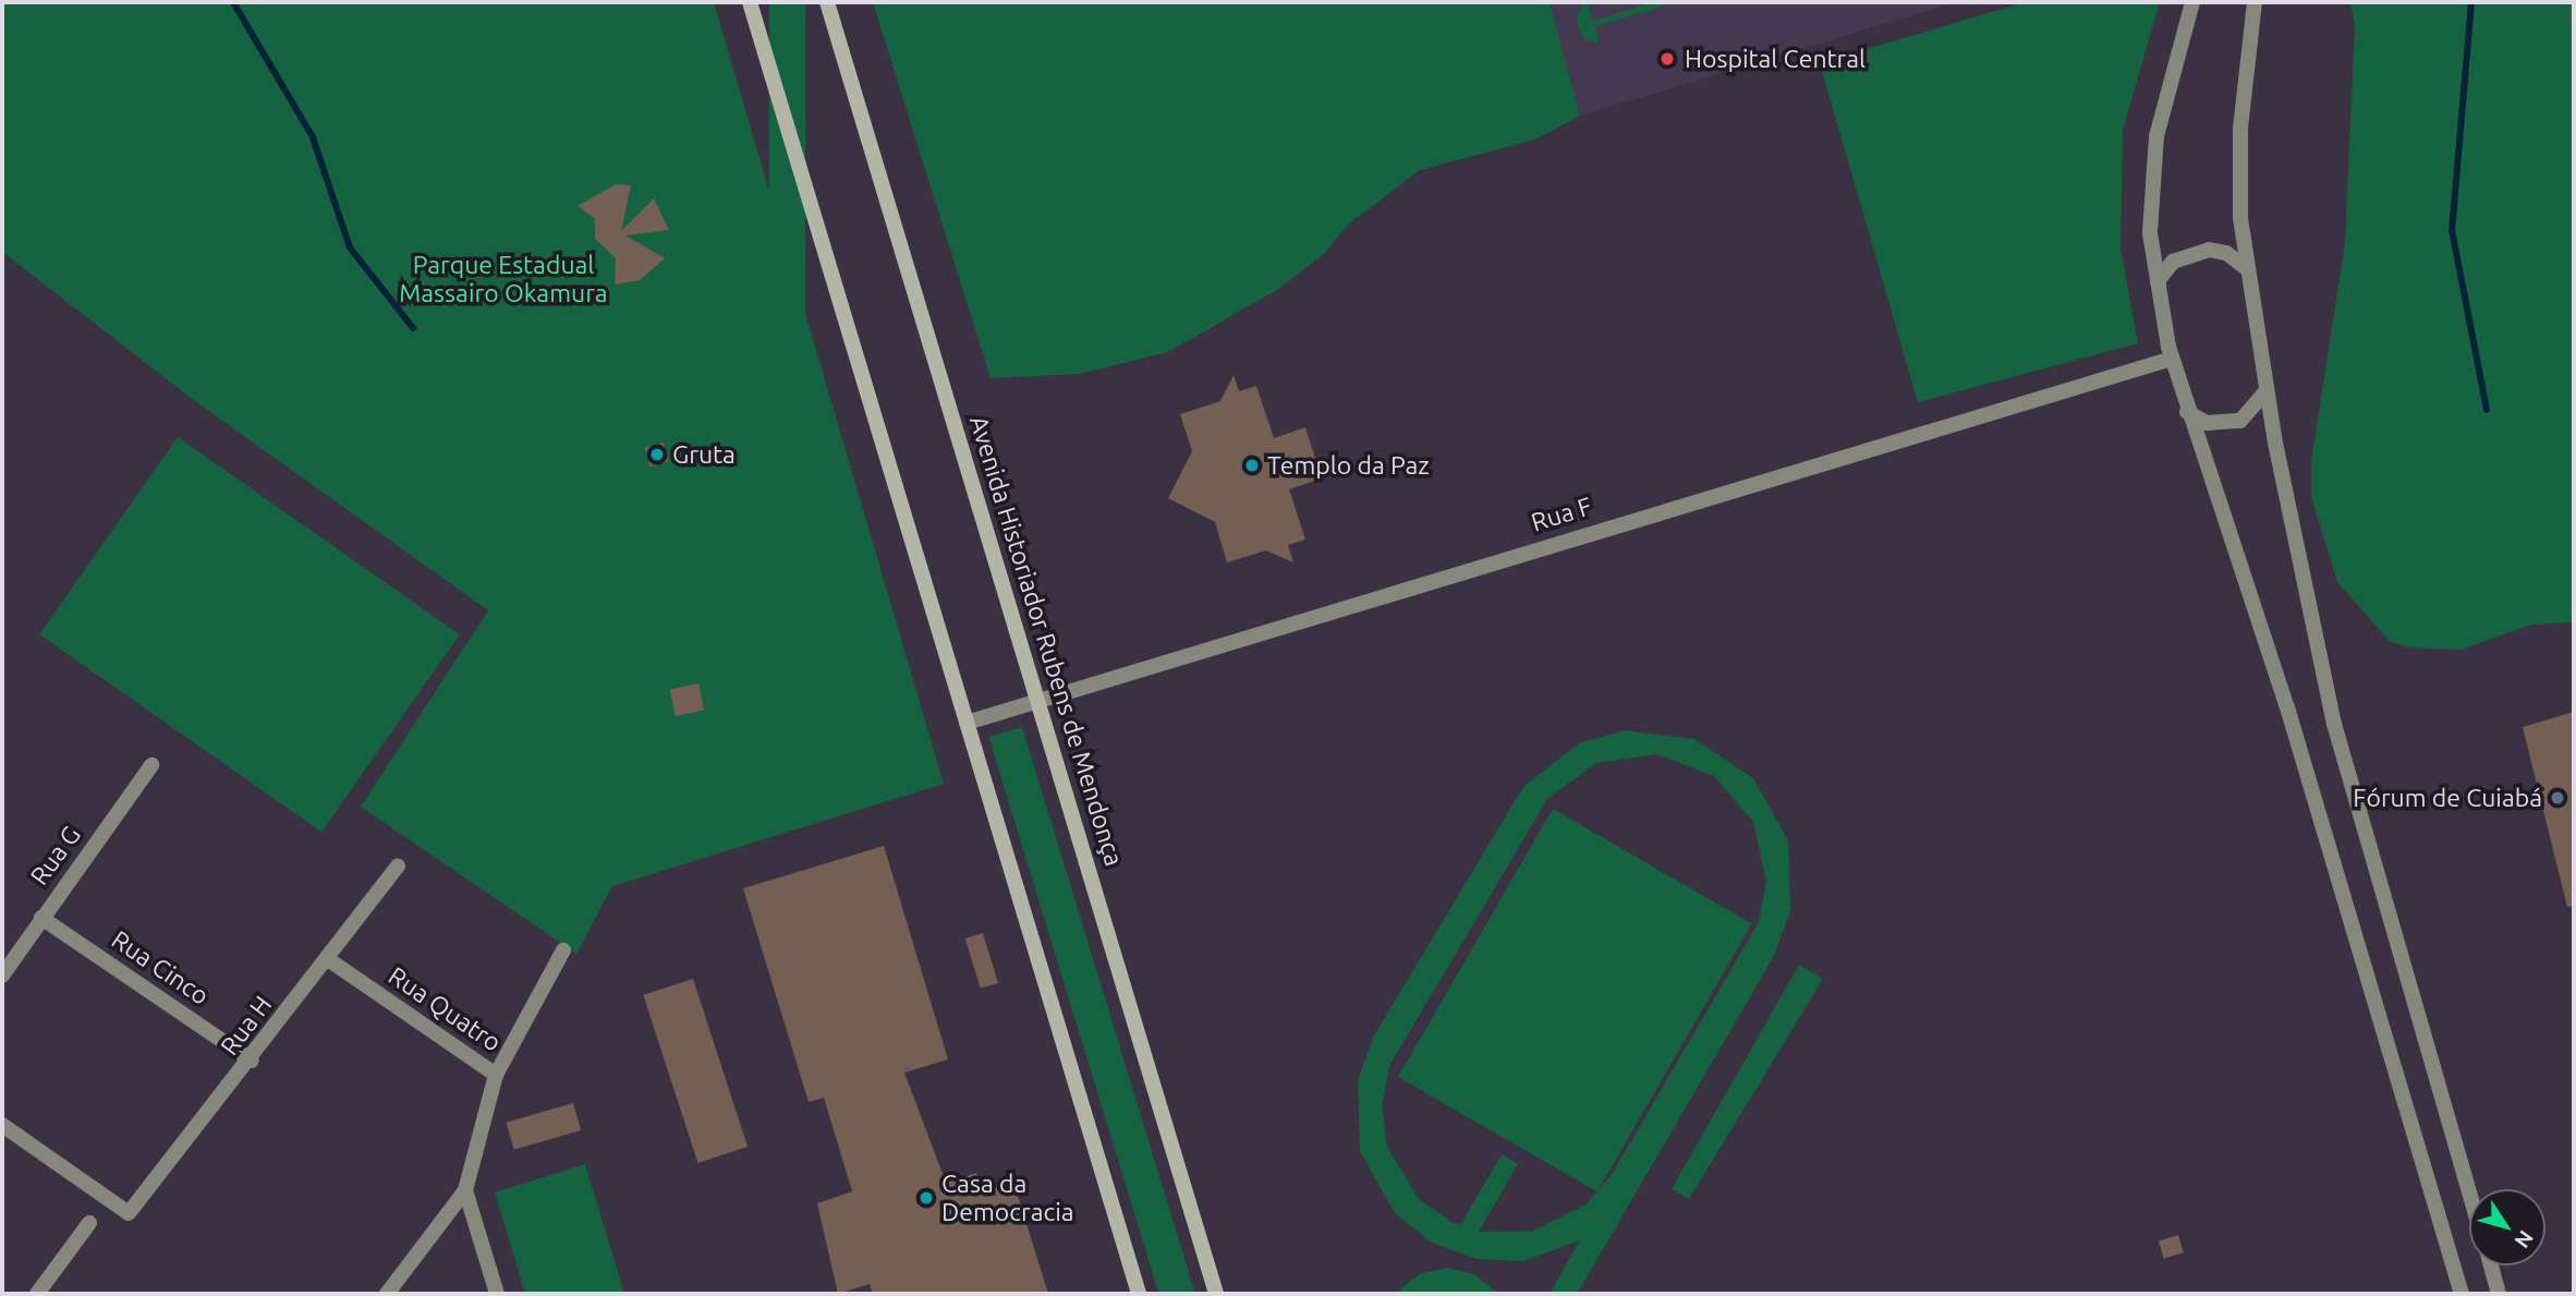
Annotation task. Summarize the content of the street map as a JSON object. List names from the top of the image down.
{
  "streets": {
    "main road": ["Avenida Historiador Rubens de Mendonça"],
    "street": [
      "Rua F",
      "Rua G",
      "Rua Cinco",
      "Rua Quatro",
      "Rua H"
    ]
  },
  "crossings": [
    ["Rua F", "Avenida Historiador Rubens de Mendonça"],
    ["Rua G", "Rua Cinco"],
    ["Rua Cinco", "Rua H"],
    ["Rua Quatro", "Rua H"]
  ],
  "parks": ["Parque Estadual Massairo Okamura"],
  "places": [
    "Hospital Central",
    "Gruta",
    "Templo da Paz",
    "Fórum de Cuiabá",
    "Casa da Democracia"
  ],
  "north": "bottom right"
}
